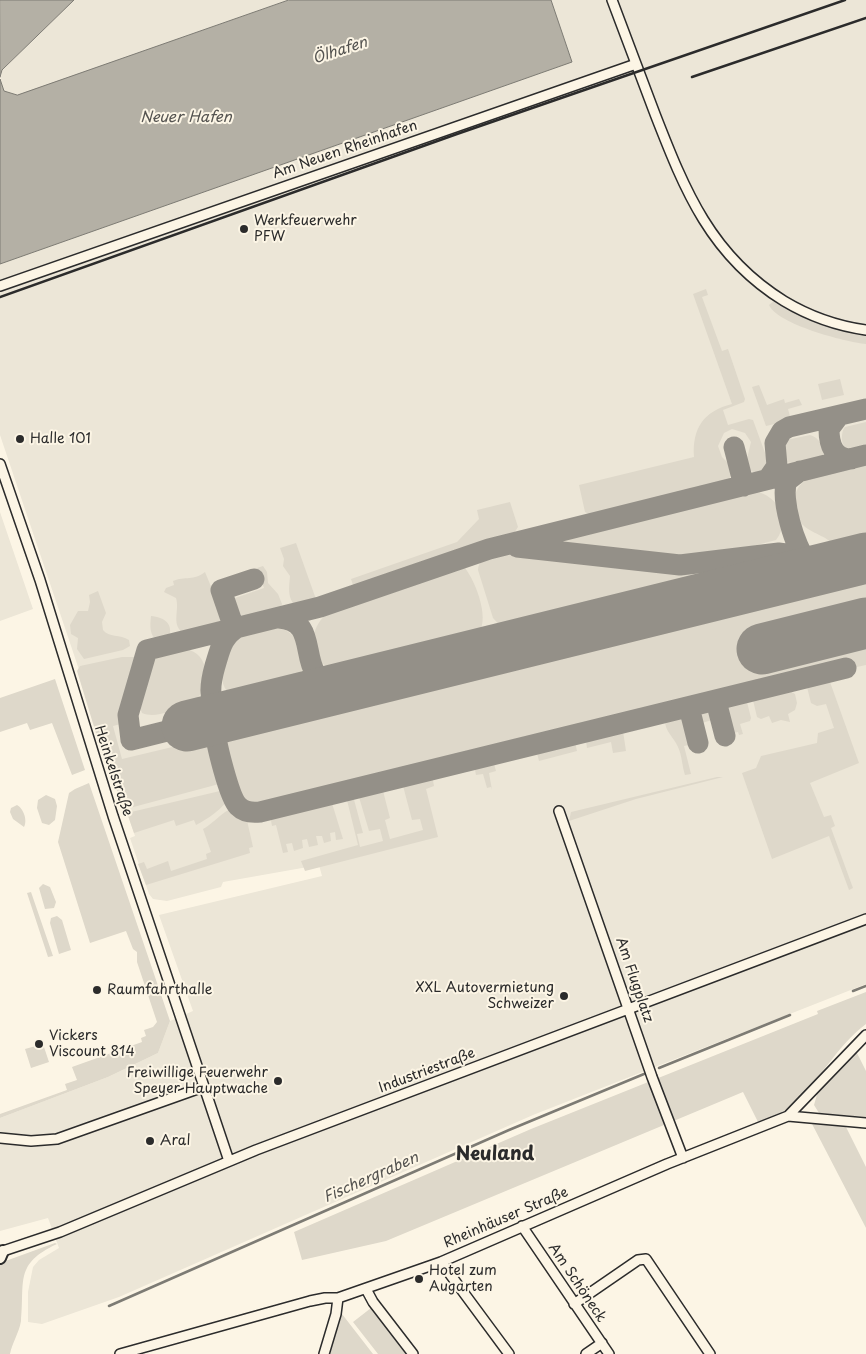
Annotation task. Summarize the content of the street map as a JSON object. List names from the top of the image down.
{
  "streets": {
    "street": [
      "Am Neuen Rheinhafen",
      "Heinkelstraße",
      "Am Flugplatz",
      "Industriestraße",
      "Rheinhäuser Straße",
      "Am Schöneck"
    ]
  },
  "crossings": [
    ["Heinkelstraße", "Industriestraße"],
    ["Am Flugplatz", "Industriestraße"],
    ["Am Flugplatz", "Rheinhäuser Straße"],
    ["Rheinhäuser Straße", "Am Schöneck"]
  ],
  "districts": ["Neuland"],
  "water": ["Ölhafen", "Neuer Hafen", "Fischergraben"],
  "places": [
    "Werkfeuerwehr PFW",
    "Halle 101",
    "Raumfahrthalle",
    "XXL Autovermietung Schweizer",
    "Vickers Viscount 814",
    "Freiwillige Feuerwehr Speyer Hauptwache",
    "Aral",
    "Hotel zum Augarten"
  ]
}
